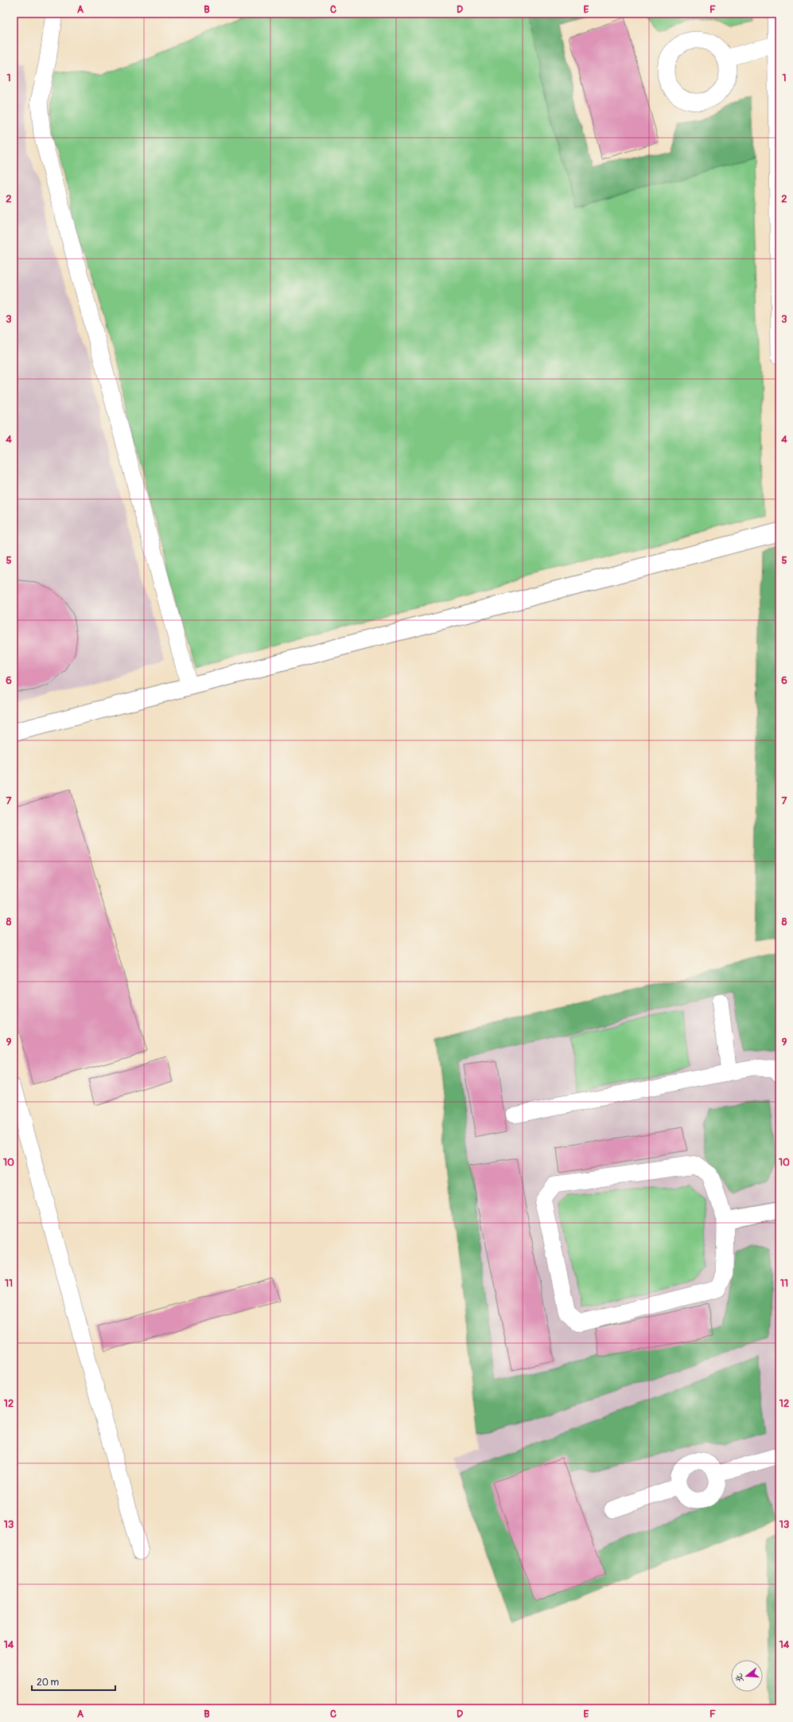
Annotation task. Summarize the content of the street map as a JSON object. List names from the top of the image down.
{
  "scale_bar": "20 m",
  "north": "left",
  "grid": {
    "columns": [
      "A",
      "B",
      "C",
      "D",
      "E",
      "F"
    ],
    "rows": [
      "1",
      "2",
      "3",
      "4",
      "5",
      "6",
      "7",
      "8",
      "9",
      "10",
      "11",
      "12",
      "13",
      "14"
    ]
  }
}
